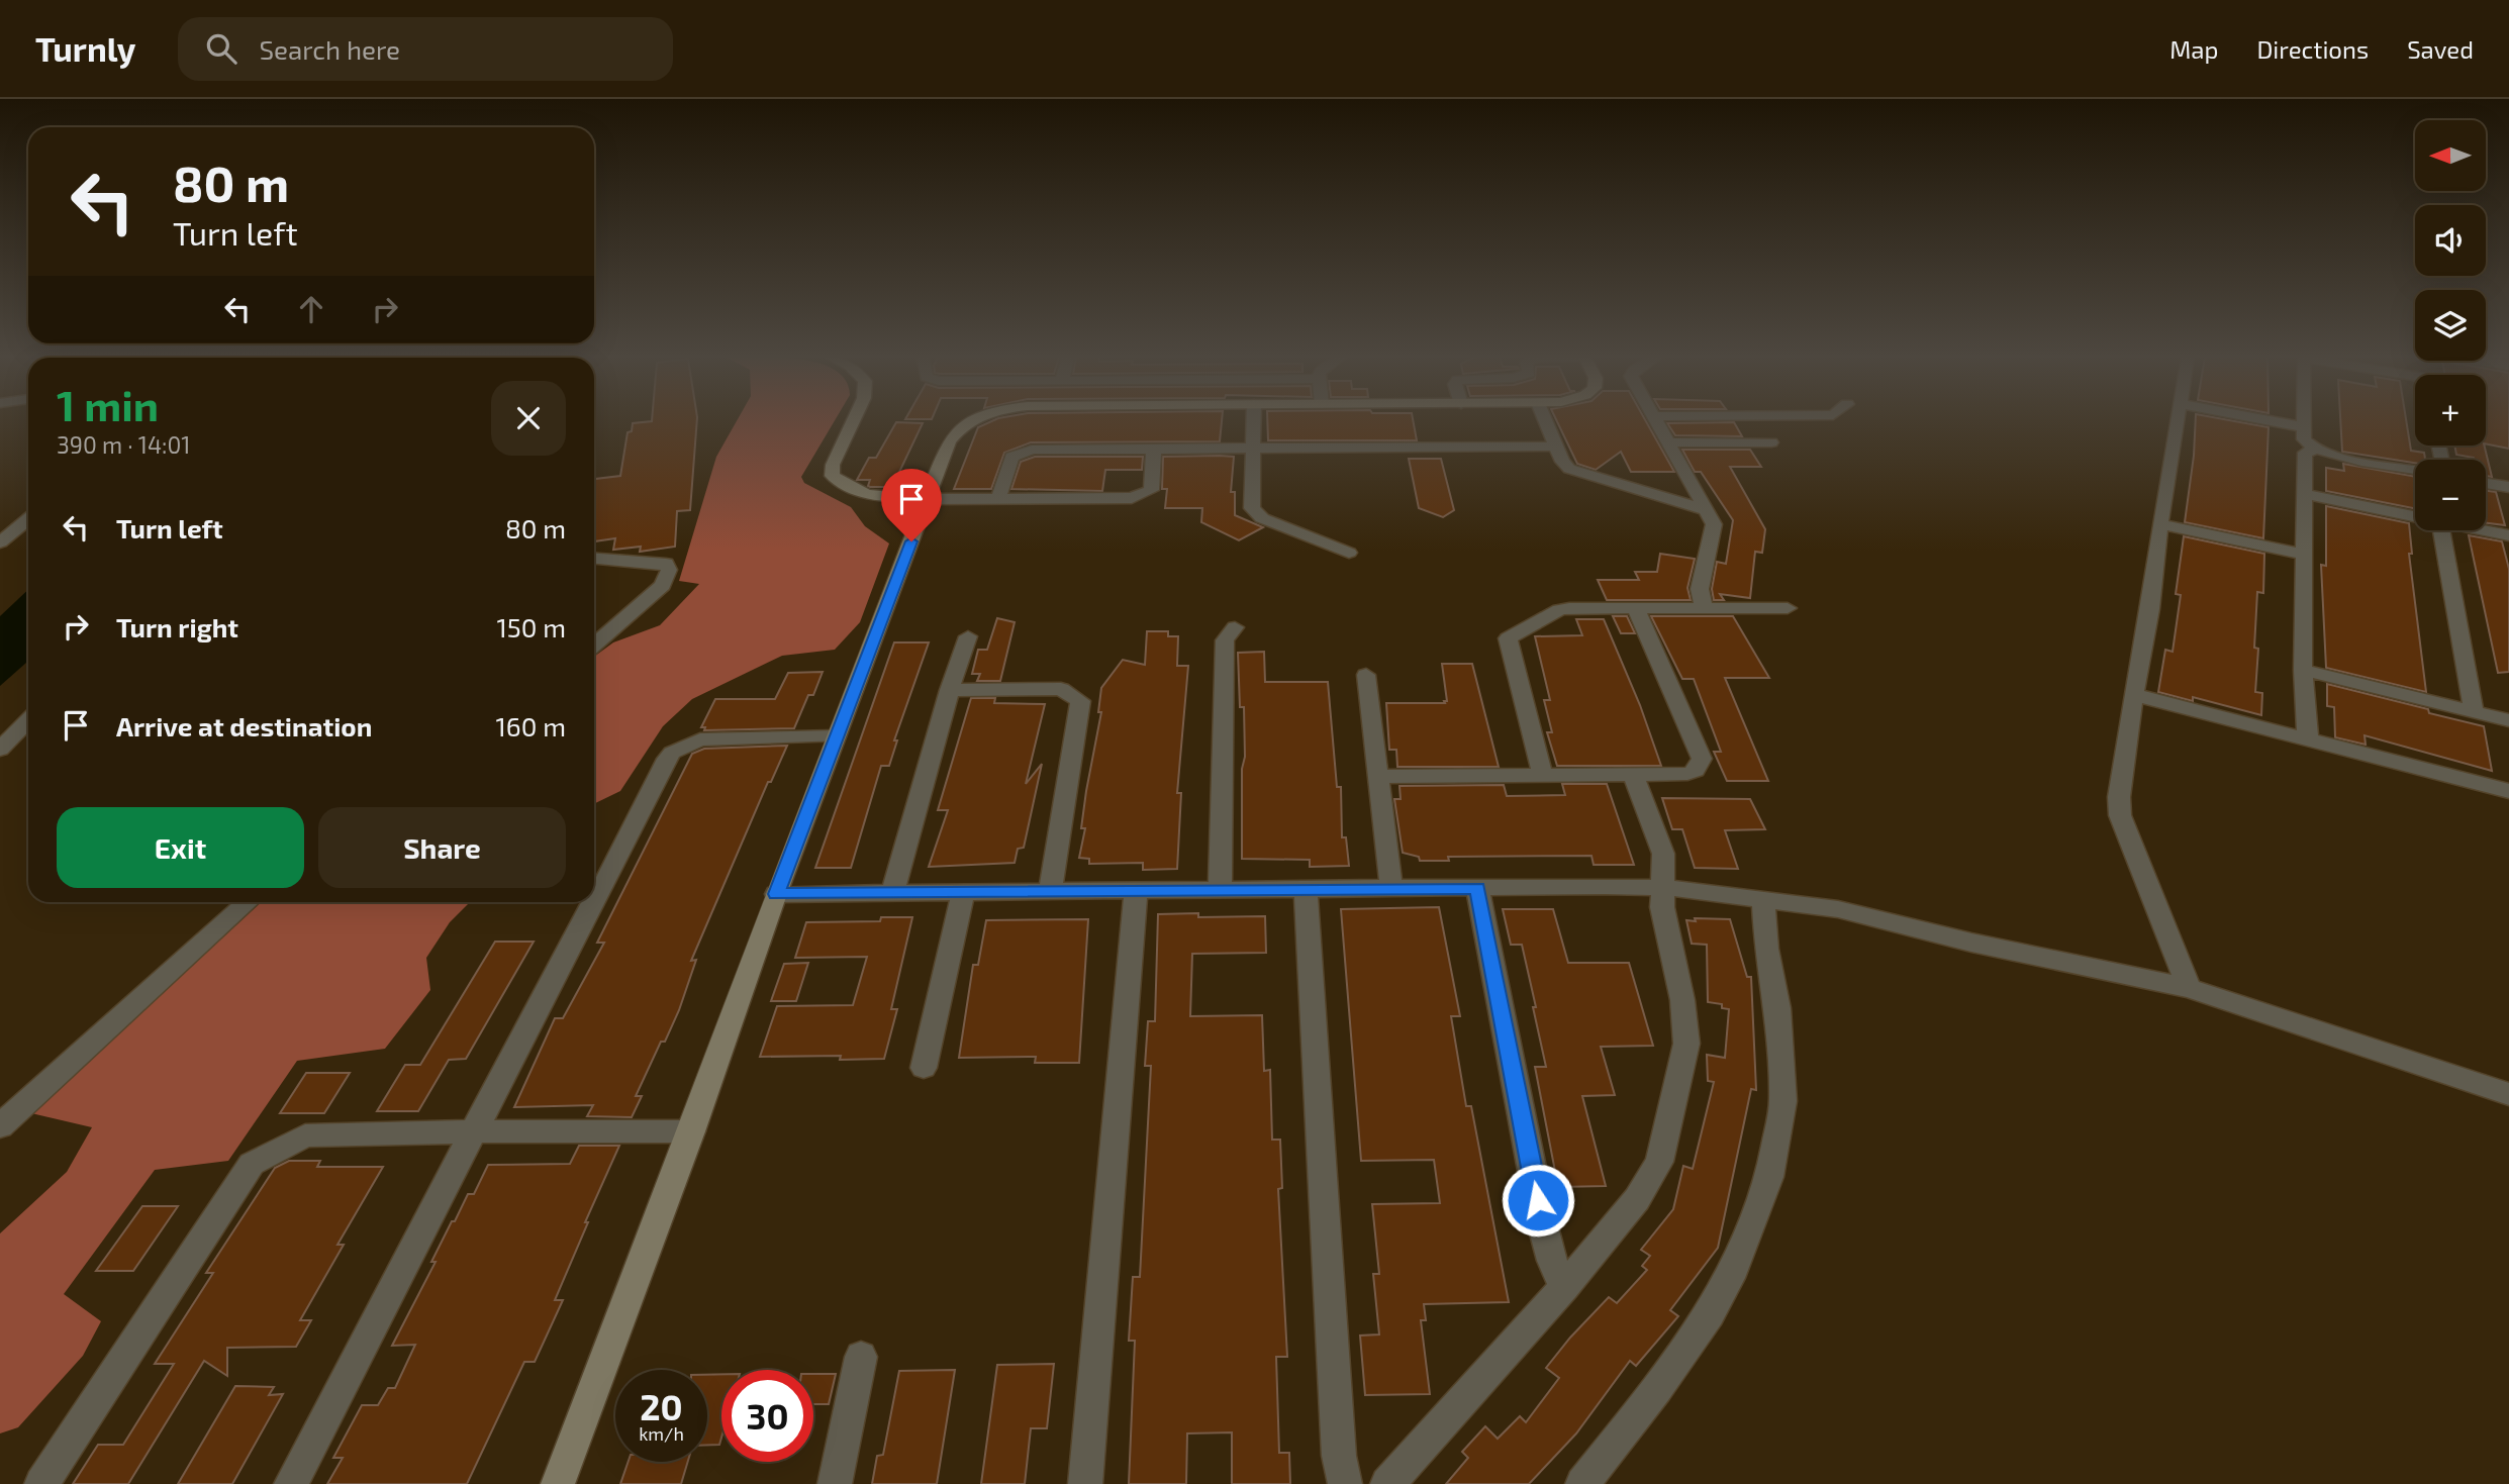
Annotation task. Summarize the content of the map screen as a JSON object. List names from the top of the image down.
{
  "north": "left",
  "page": {
    "header": "Turnly",
    "search": "Search here",
    "nav": ["Map", "Directions", "Saved"],
    "map_buttons": ["+", "−"],
    "turn": ["80 m", "Turn left"],
    "heading": ["1 min", "390 m · 14:01"],
    "list": [
      {
        "name": "Turn left",
        "value": "80 m"
      },
      {
        "name": "Turn right",
        "value": "150 m"
      },
      {
        "name": "Arrive at destination",
        "value": "160 m"
      }
    ],
    "buttons": ["Exit", "Share"],
    "speed": "20 km/h",
    "limit": "30"
  }
}
